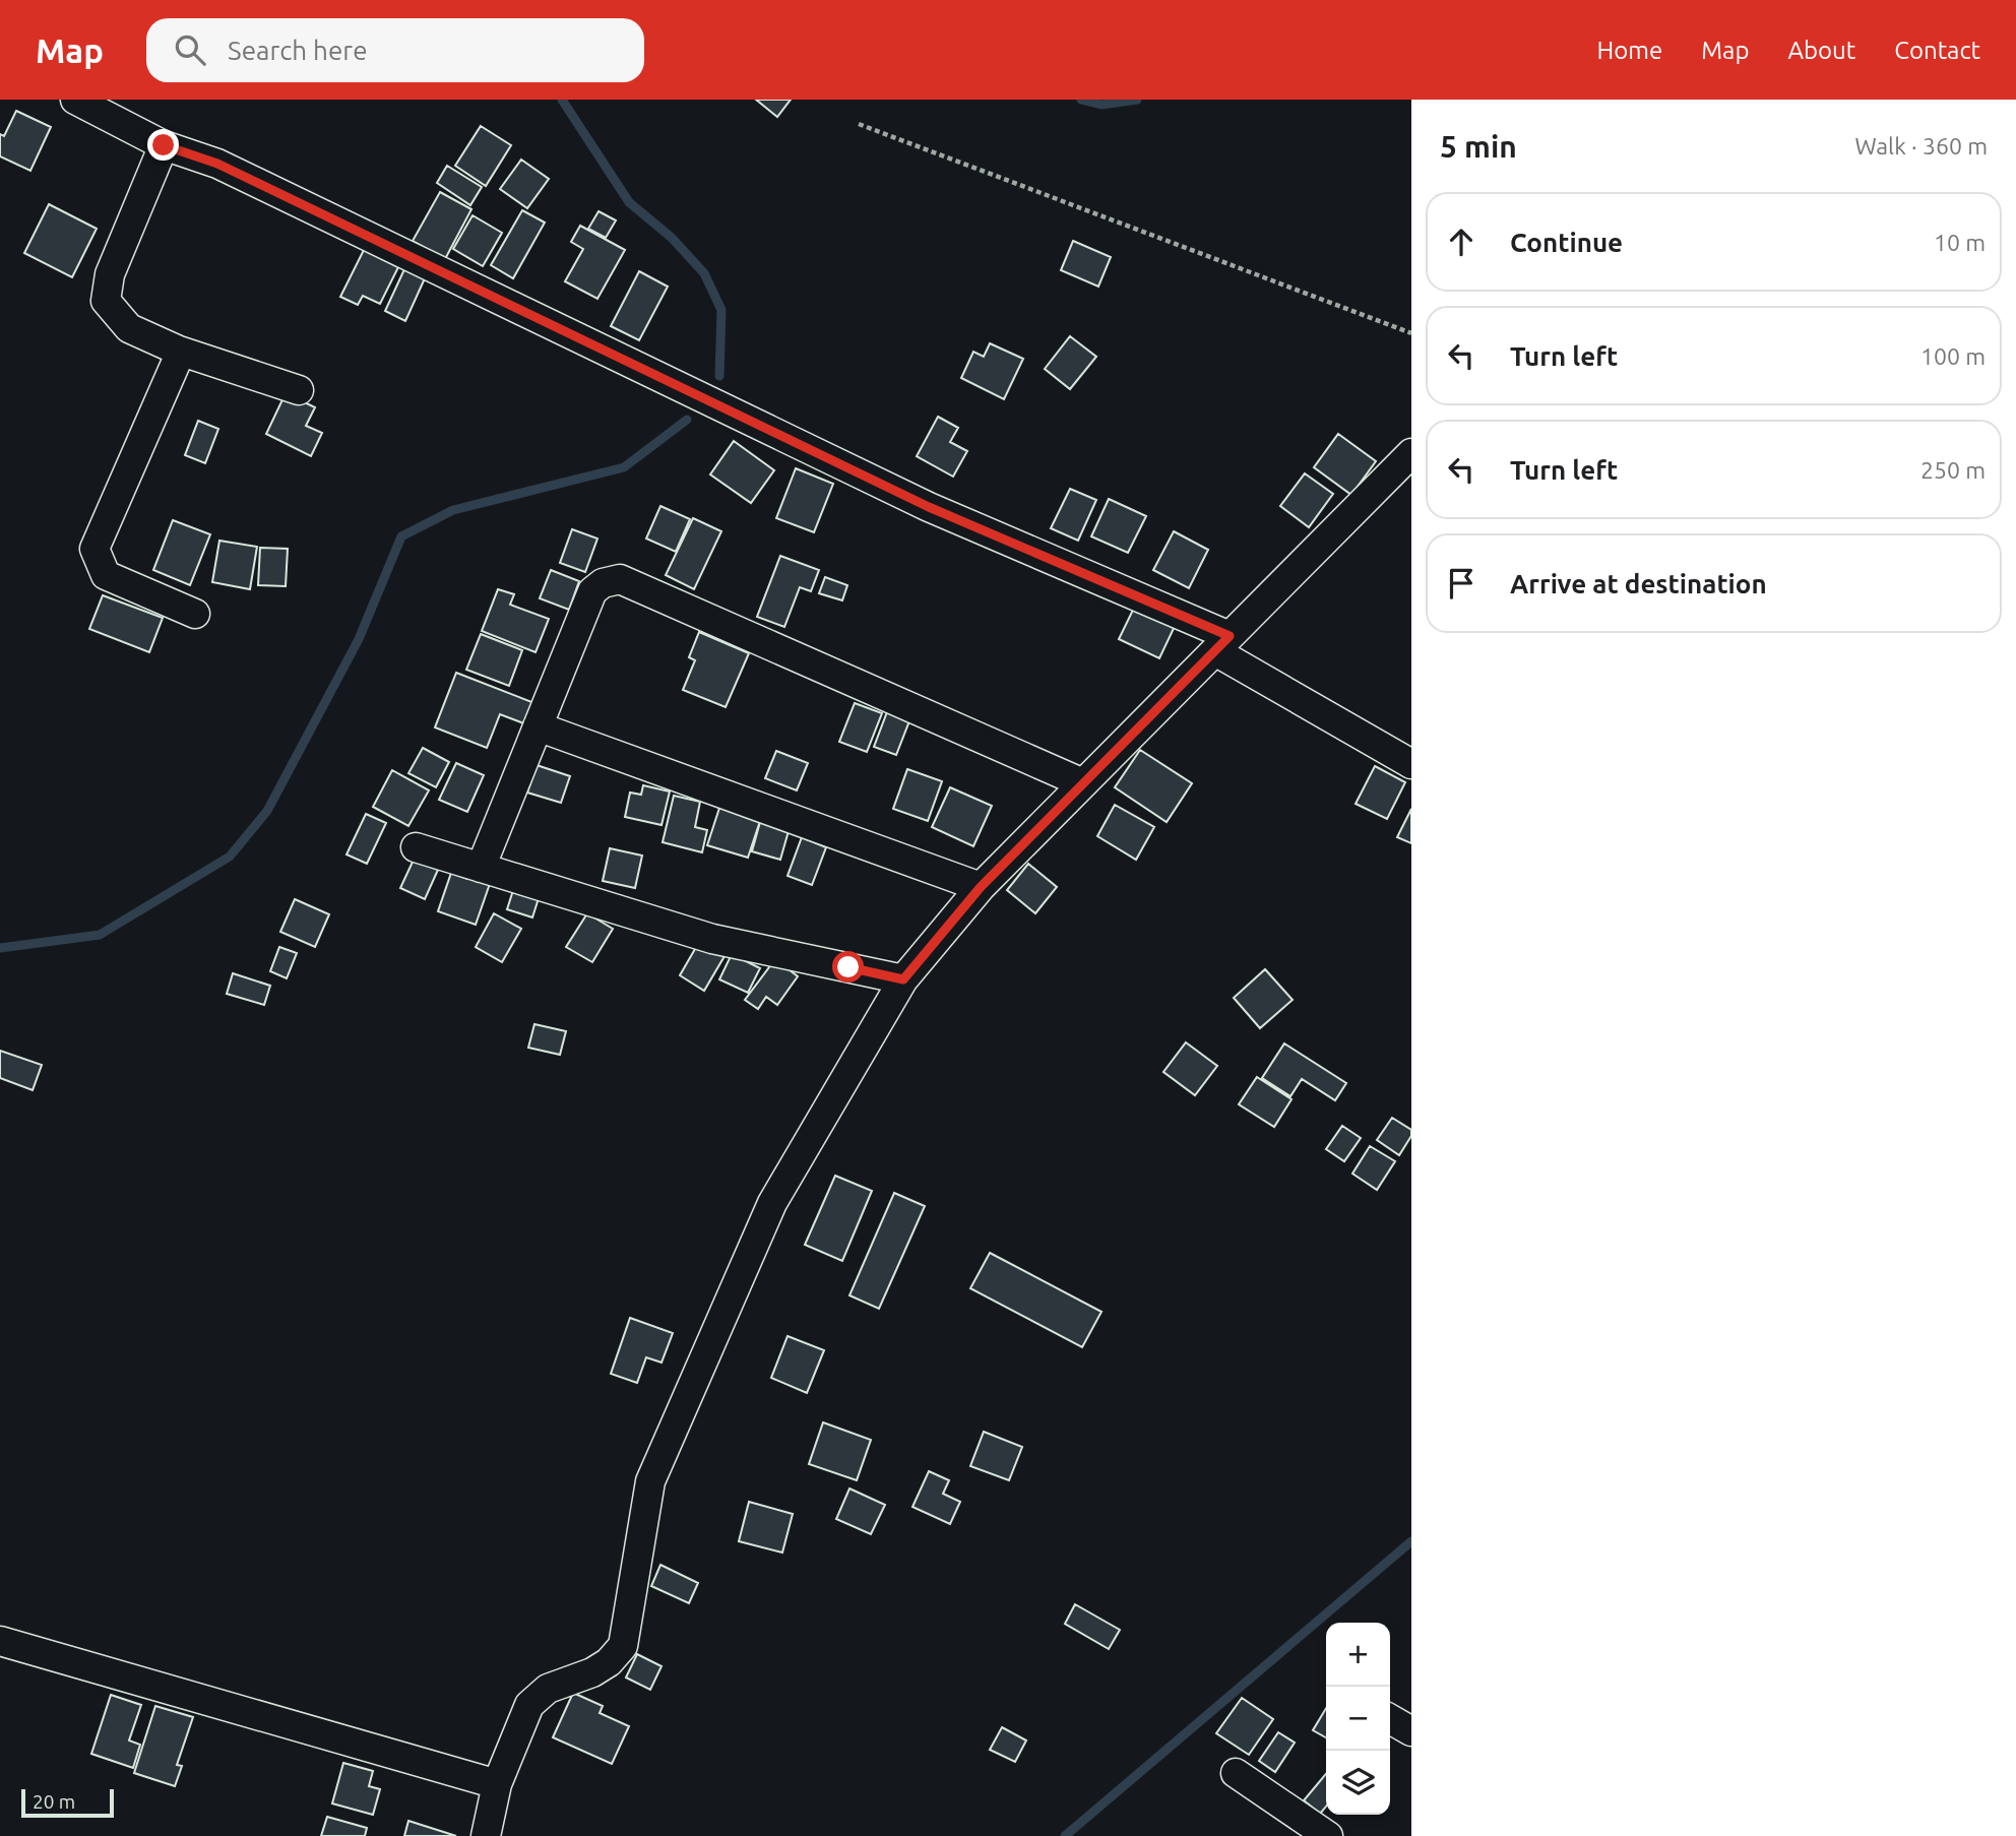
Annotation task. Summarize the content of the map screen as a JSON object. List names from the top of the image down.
{
  "scale_bar": "20 m",
  "page": {
    "header": "Map",
    "search": "Search here",
    "nav": [
      "Home",
      "Map",
      "About",
      "Contact"
    ],
    "heading": ["5 min", "Walk · 360 m"],
    "list": [
      ["Continue", "10 m"],
      ["Turn left", "100 m"],
      ["Turn left", "250 m"],
      "Arrive at destination"
    ],
    "map_buttons": ["+", "−"],
    "scale": "20 m"
  }
}
